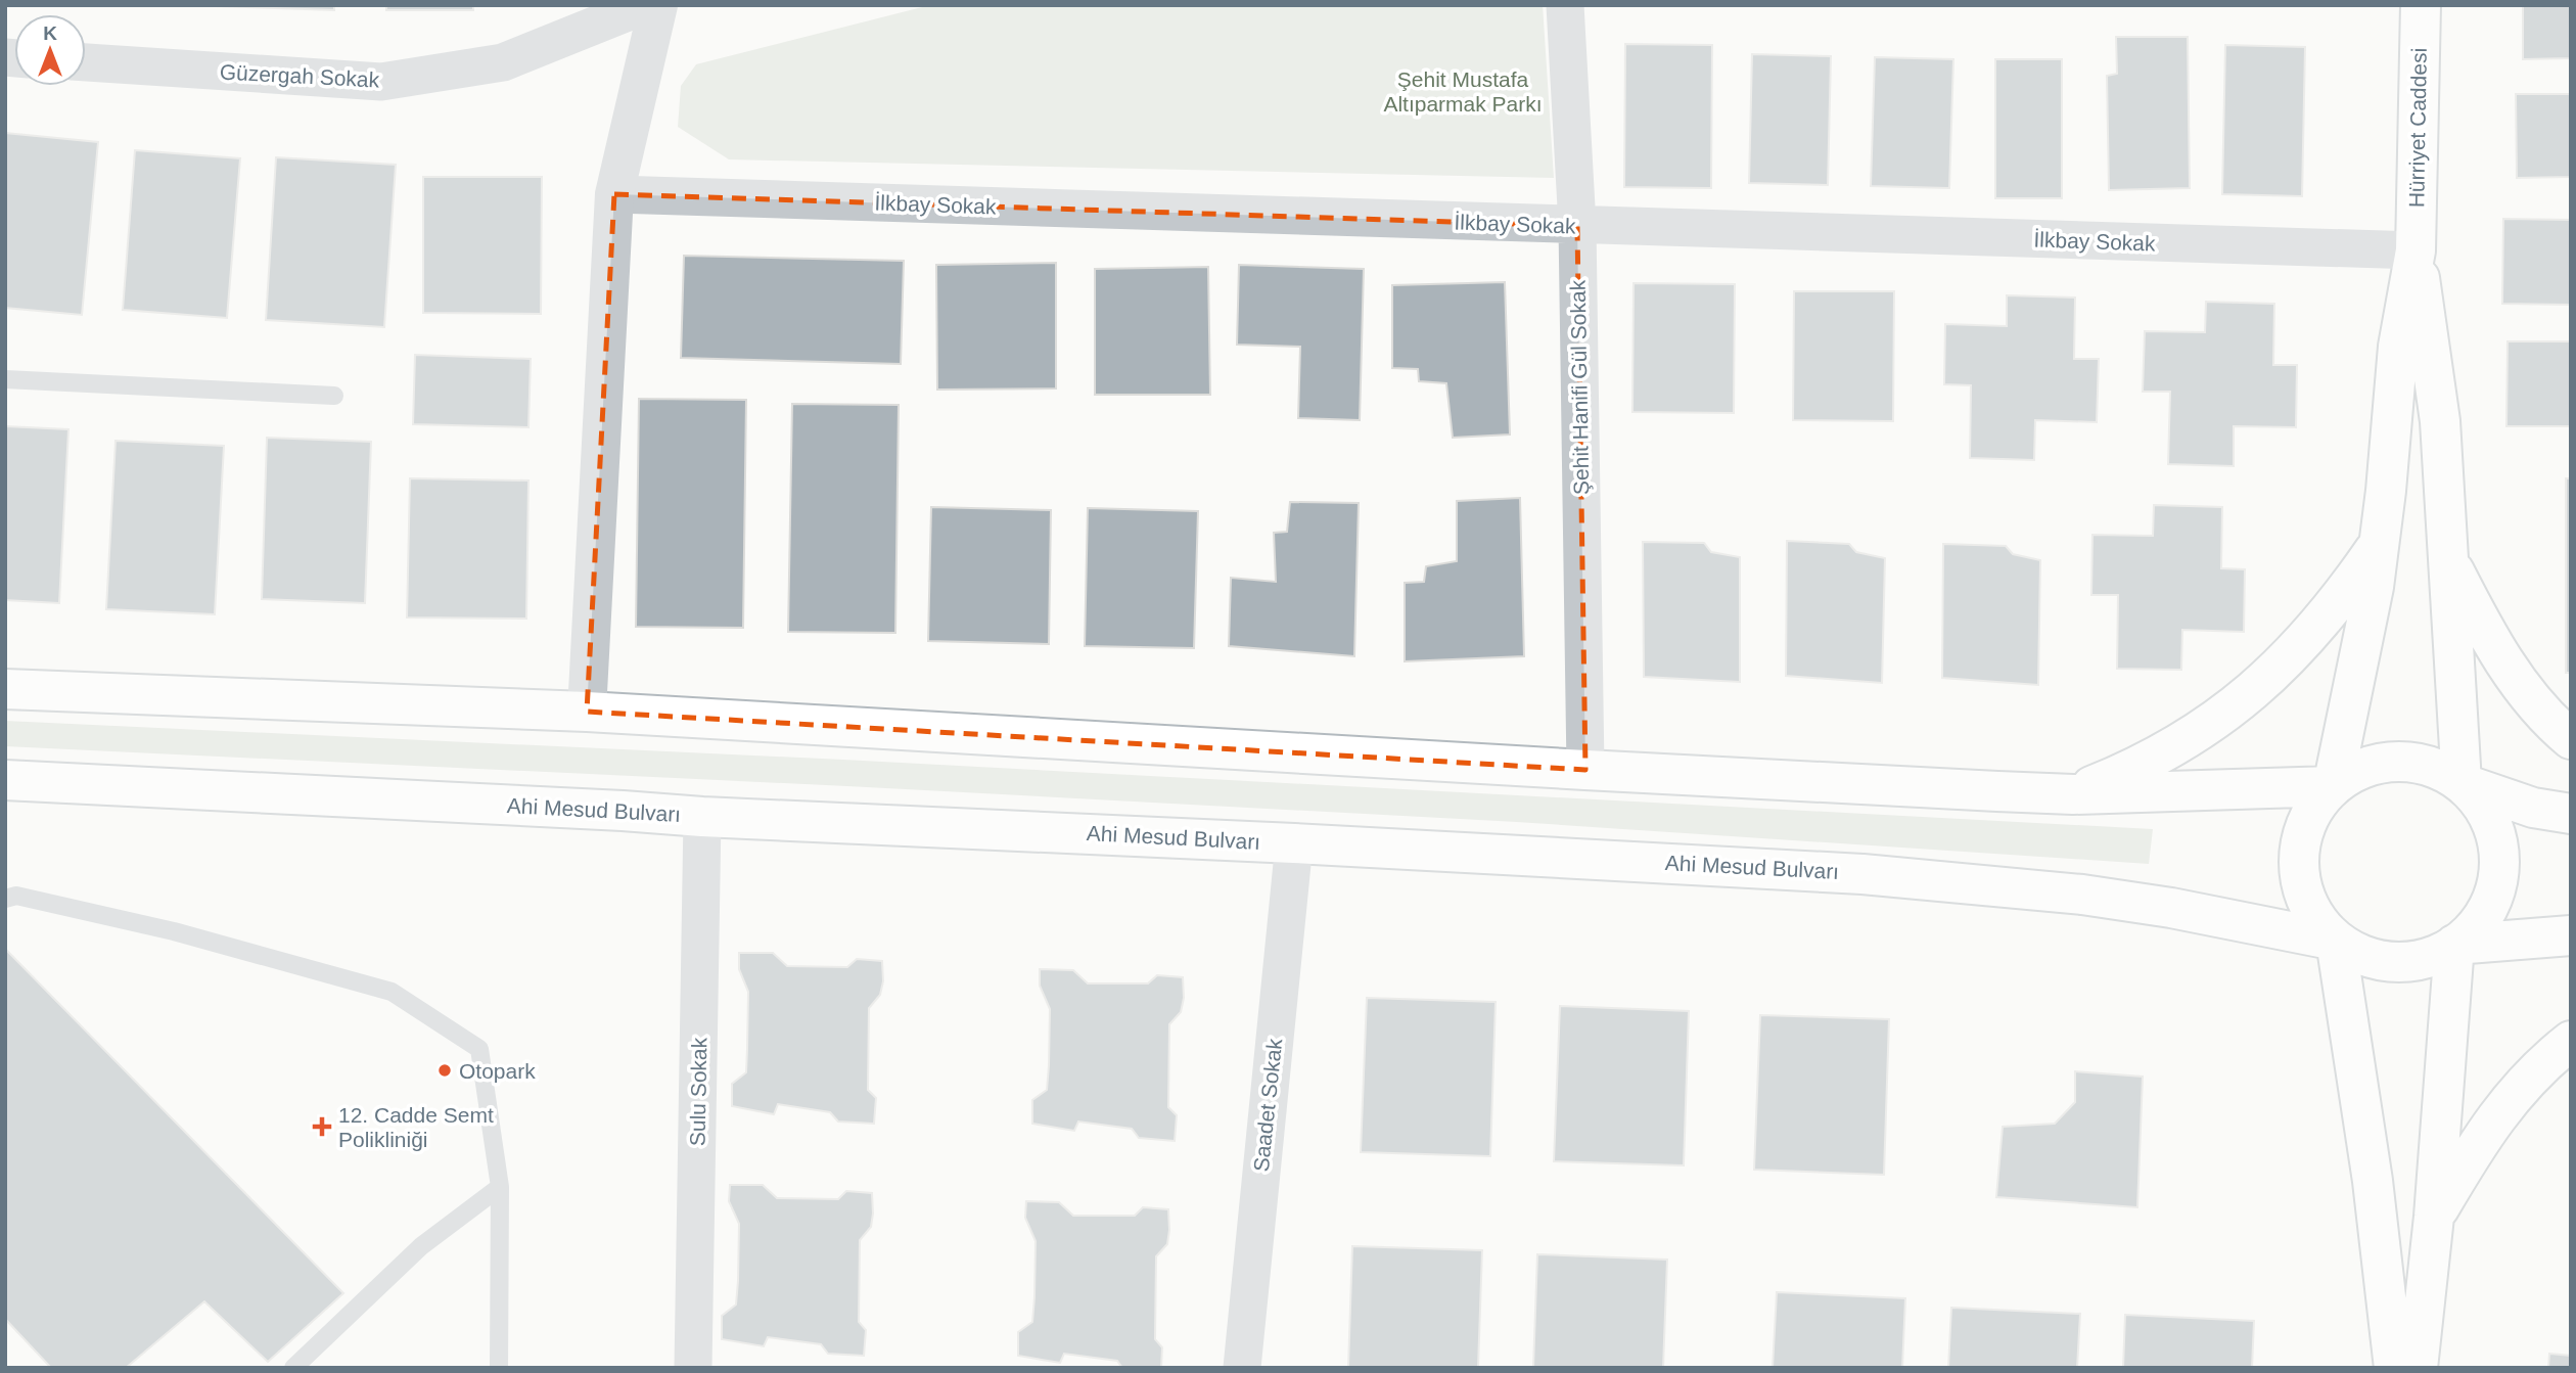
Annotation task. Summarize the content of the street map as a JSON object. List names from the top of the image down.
{
  "streets": {
    "main road": ["Hürriyet Caddesi", "Ahi Mesud Bulvarı"],
    "street": [
      "Güzergah Sokak",
      "İlkbay Sokak",
      "Şehit Hanifi Gül Sokak",
      "Sulu Sokak",
      "Saadet Sokak"
    ]
  },
  "crossings": [
    ["Hürriyet Caddesi", "İlkbay Sokak"],
    ["İlkbay Sokak", "Şehit Hanifi Gül Sokak"],
    ["Şehit Hanifi Gül Sokak", "Ahi Mesud Bulvarı"],
    ["Ahi Mesud Bulvarı", "Sulu Sokak"],
    ["Ahi Mesud Bulvarı", "Saadet Sokak"]
  ],
  "parks": ["Şehit Mustafa Altıparmak Parkı"],
  "places": {
    "other": ["Otopark"],
    "health": ["12. Cadde Semt Polikliniği"]
  },
  "north": "top"
}
